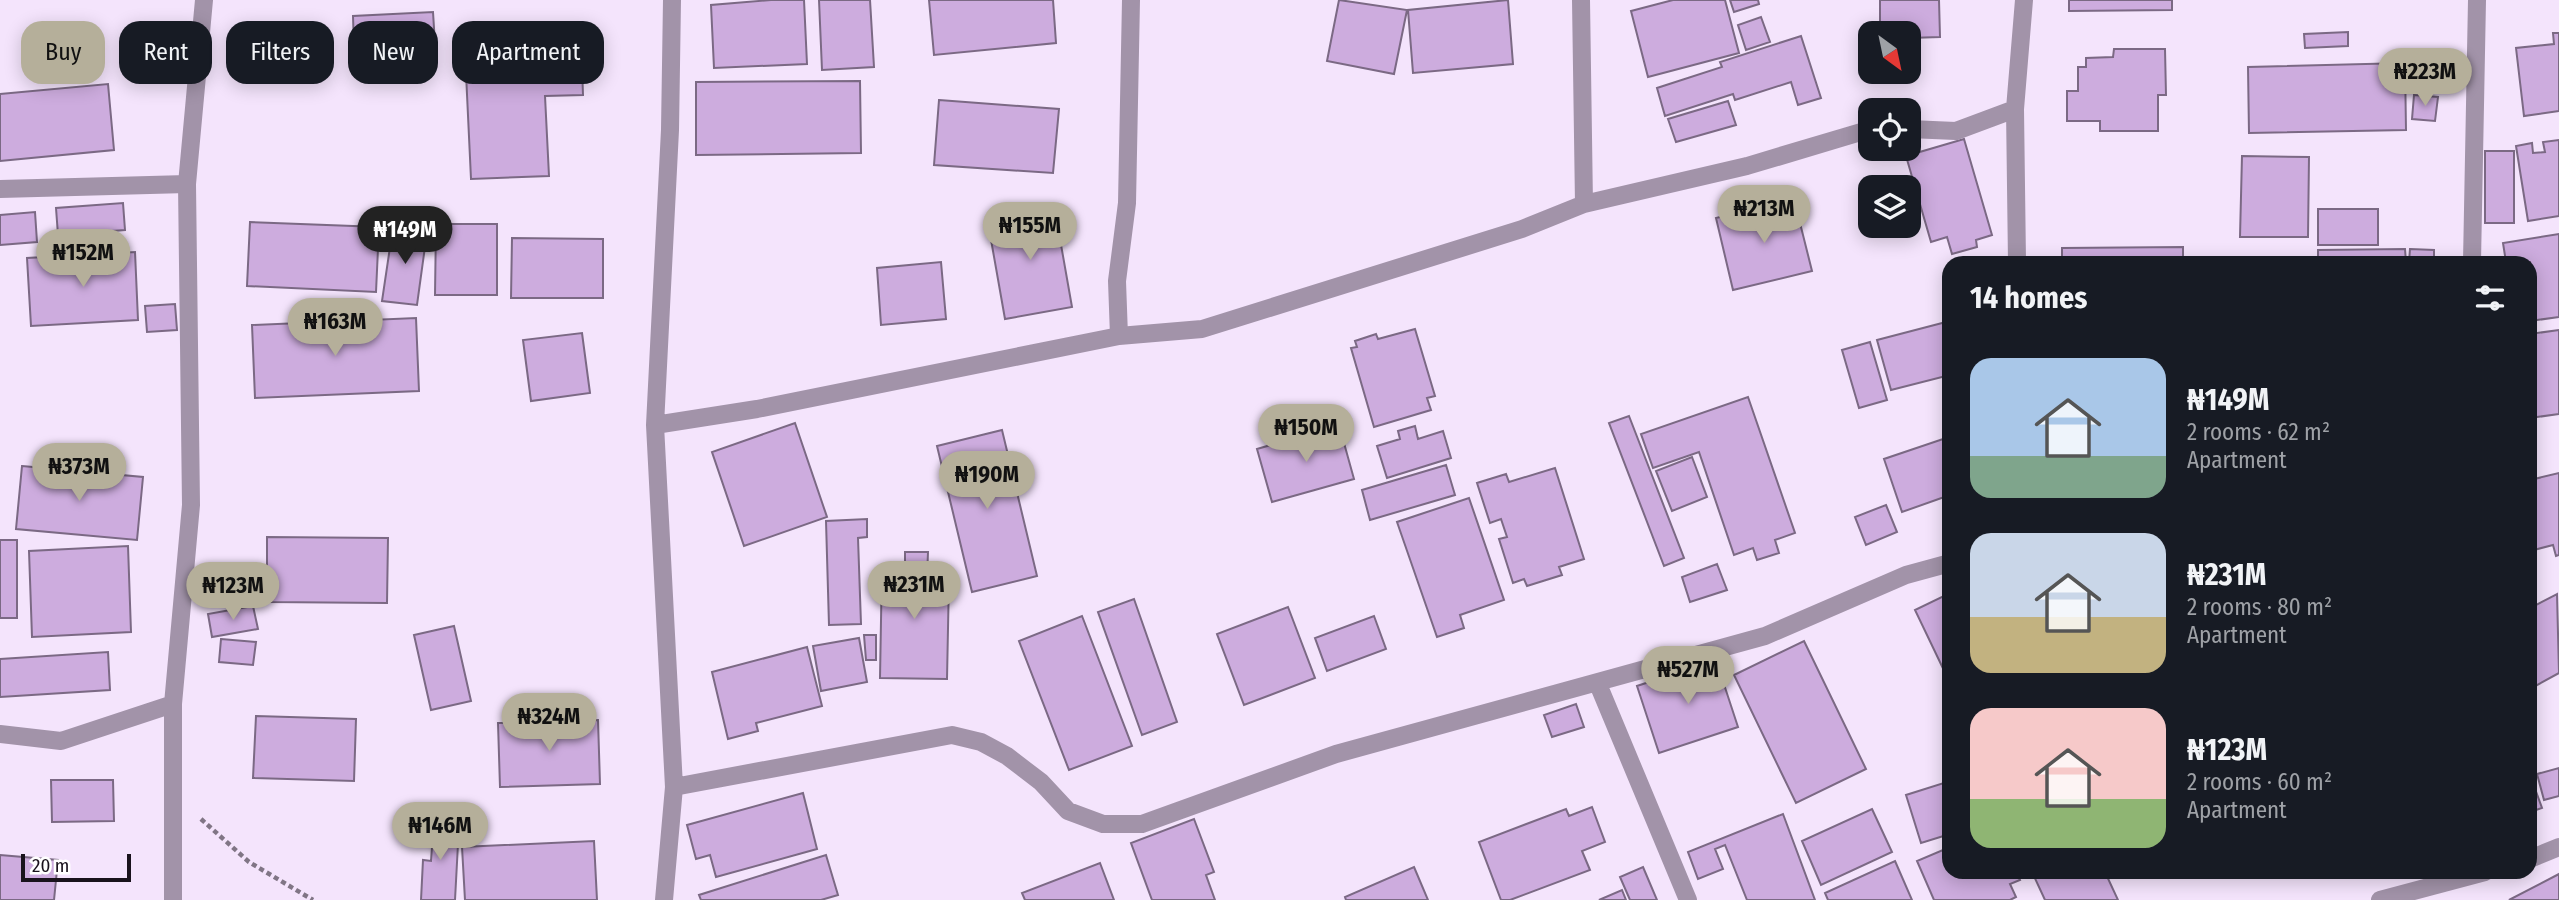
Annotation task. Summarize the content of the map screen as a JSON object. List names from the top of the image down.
{
  "scale_bar": "20 m",
  "north": "bottom right",
  "page": {
    "chip": [
      "Buy",
      "Rent",
      "Filters",
      "New",
      "Apartment"
    ],
    "price": [
      "₦223M",
      "₦213M",
      "₦155M",
      "₦149M",
      "₦152M",
      "₦163M",
      "₦150M",
      "₦373M",
      "₦190M",
      "₦231M",
      "₦123M",
      "₦527M",
      "₦324M",
      "₦146M"
    ],
    "heading": "14 homes",
    "list": [
      {
        "name": "₦149M",
        "note": "2 rooms · 62 m² · Apartment"
      },
      {
        "name": "₦231M",
        "note": "2 rooms · 80 m² · Apartment"
      },
      {
        "name": "₦123M",
        "note": "2 rooms · 60 m² · Apartment"
      }
    ],
    "scale": "20 m"
  }
}
